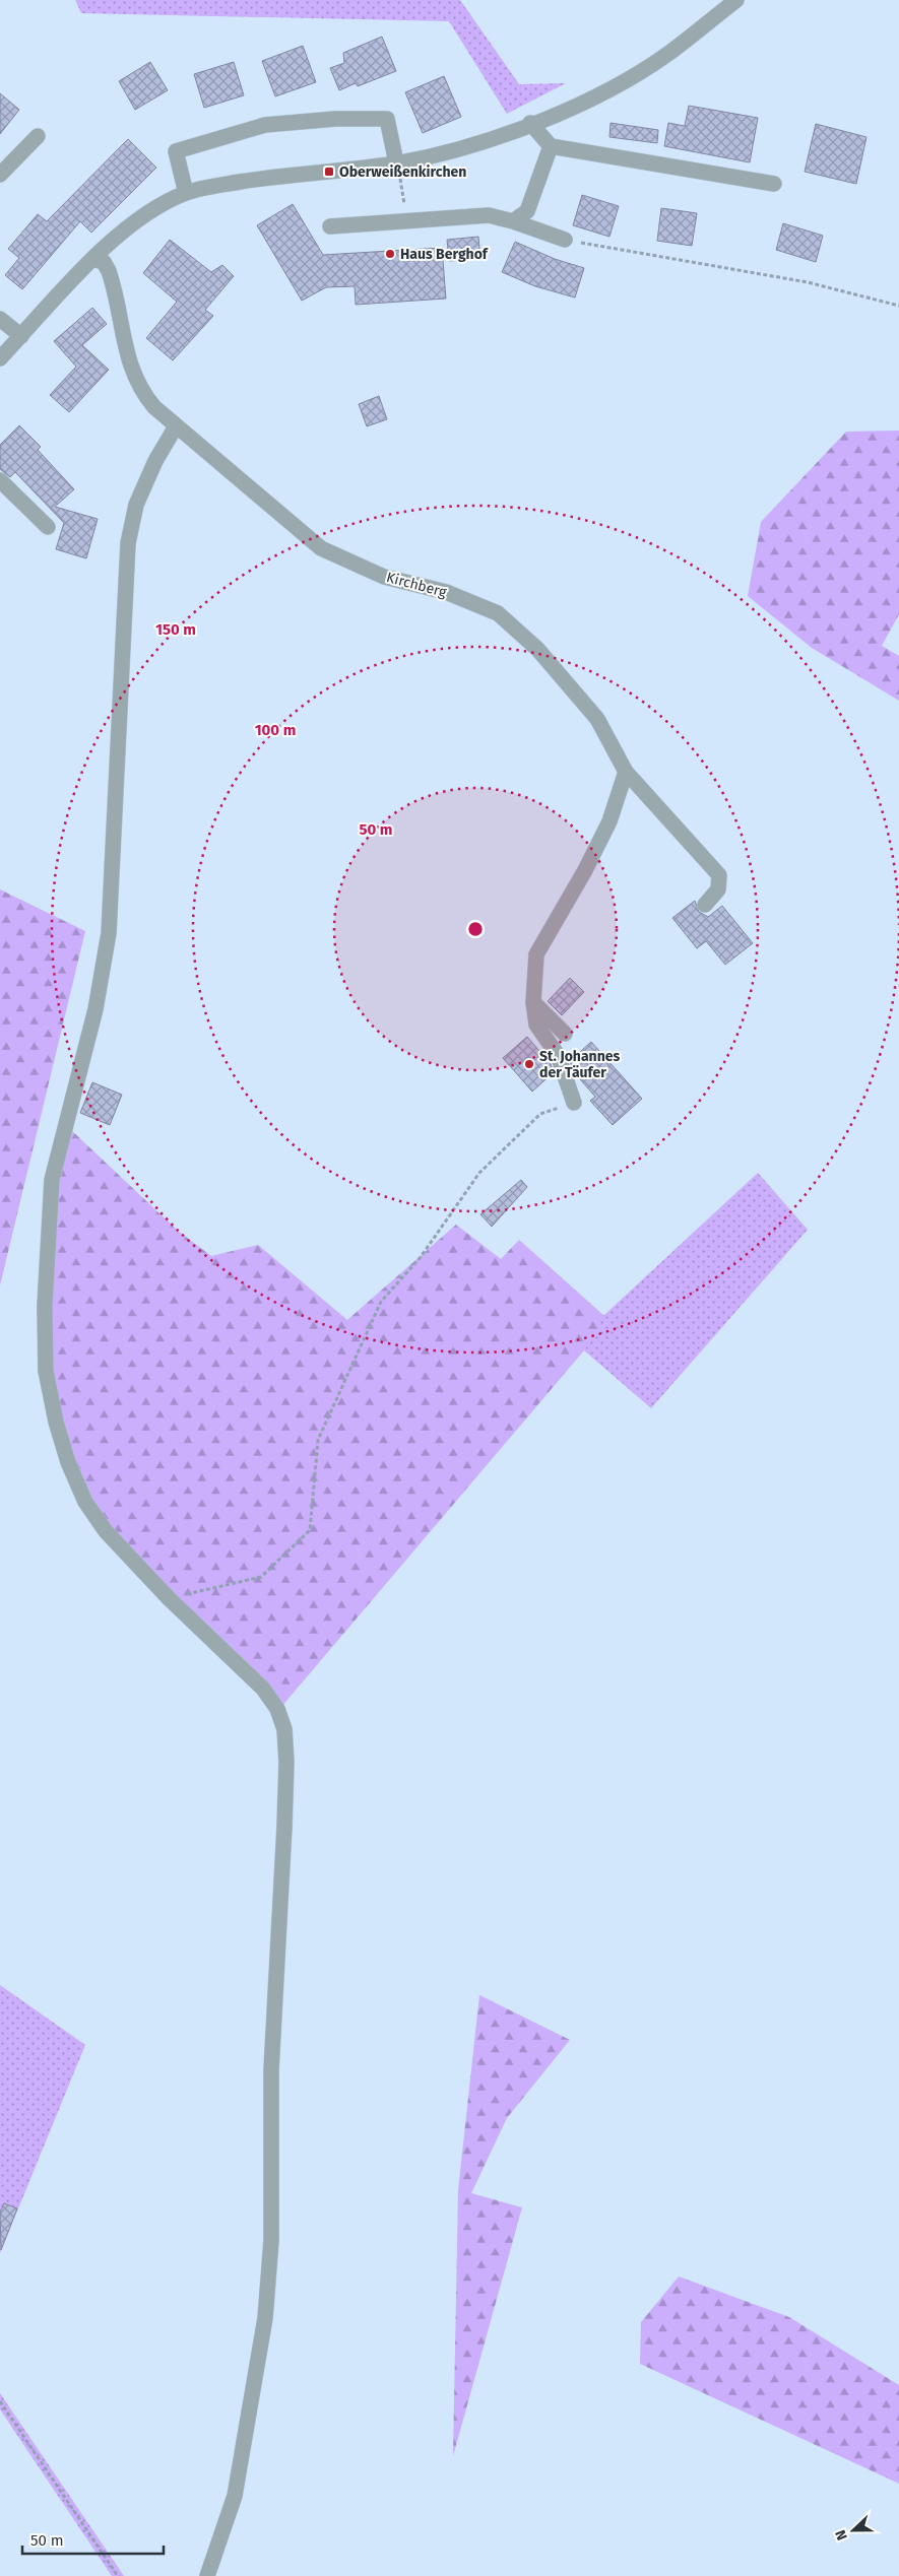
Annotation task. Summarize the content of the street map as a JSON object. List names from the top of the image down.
{
  "streets": {
    "street": ["Kirchberg"]
  },
  "places": {
    "transit": ["Oberweißenkirchen"],
    "other": ["Haus Berghof", "St. Johannes der Täufer"]
  },
  "scale_bar": "50 m",
  "north": "left",
  "rings": ["150 m", "100 m", "50 m"]
}
